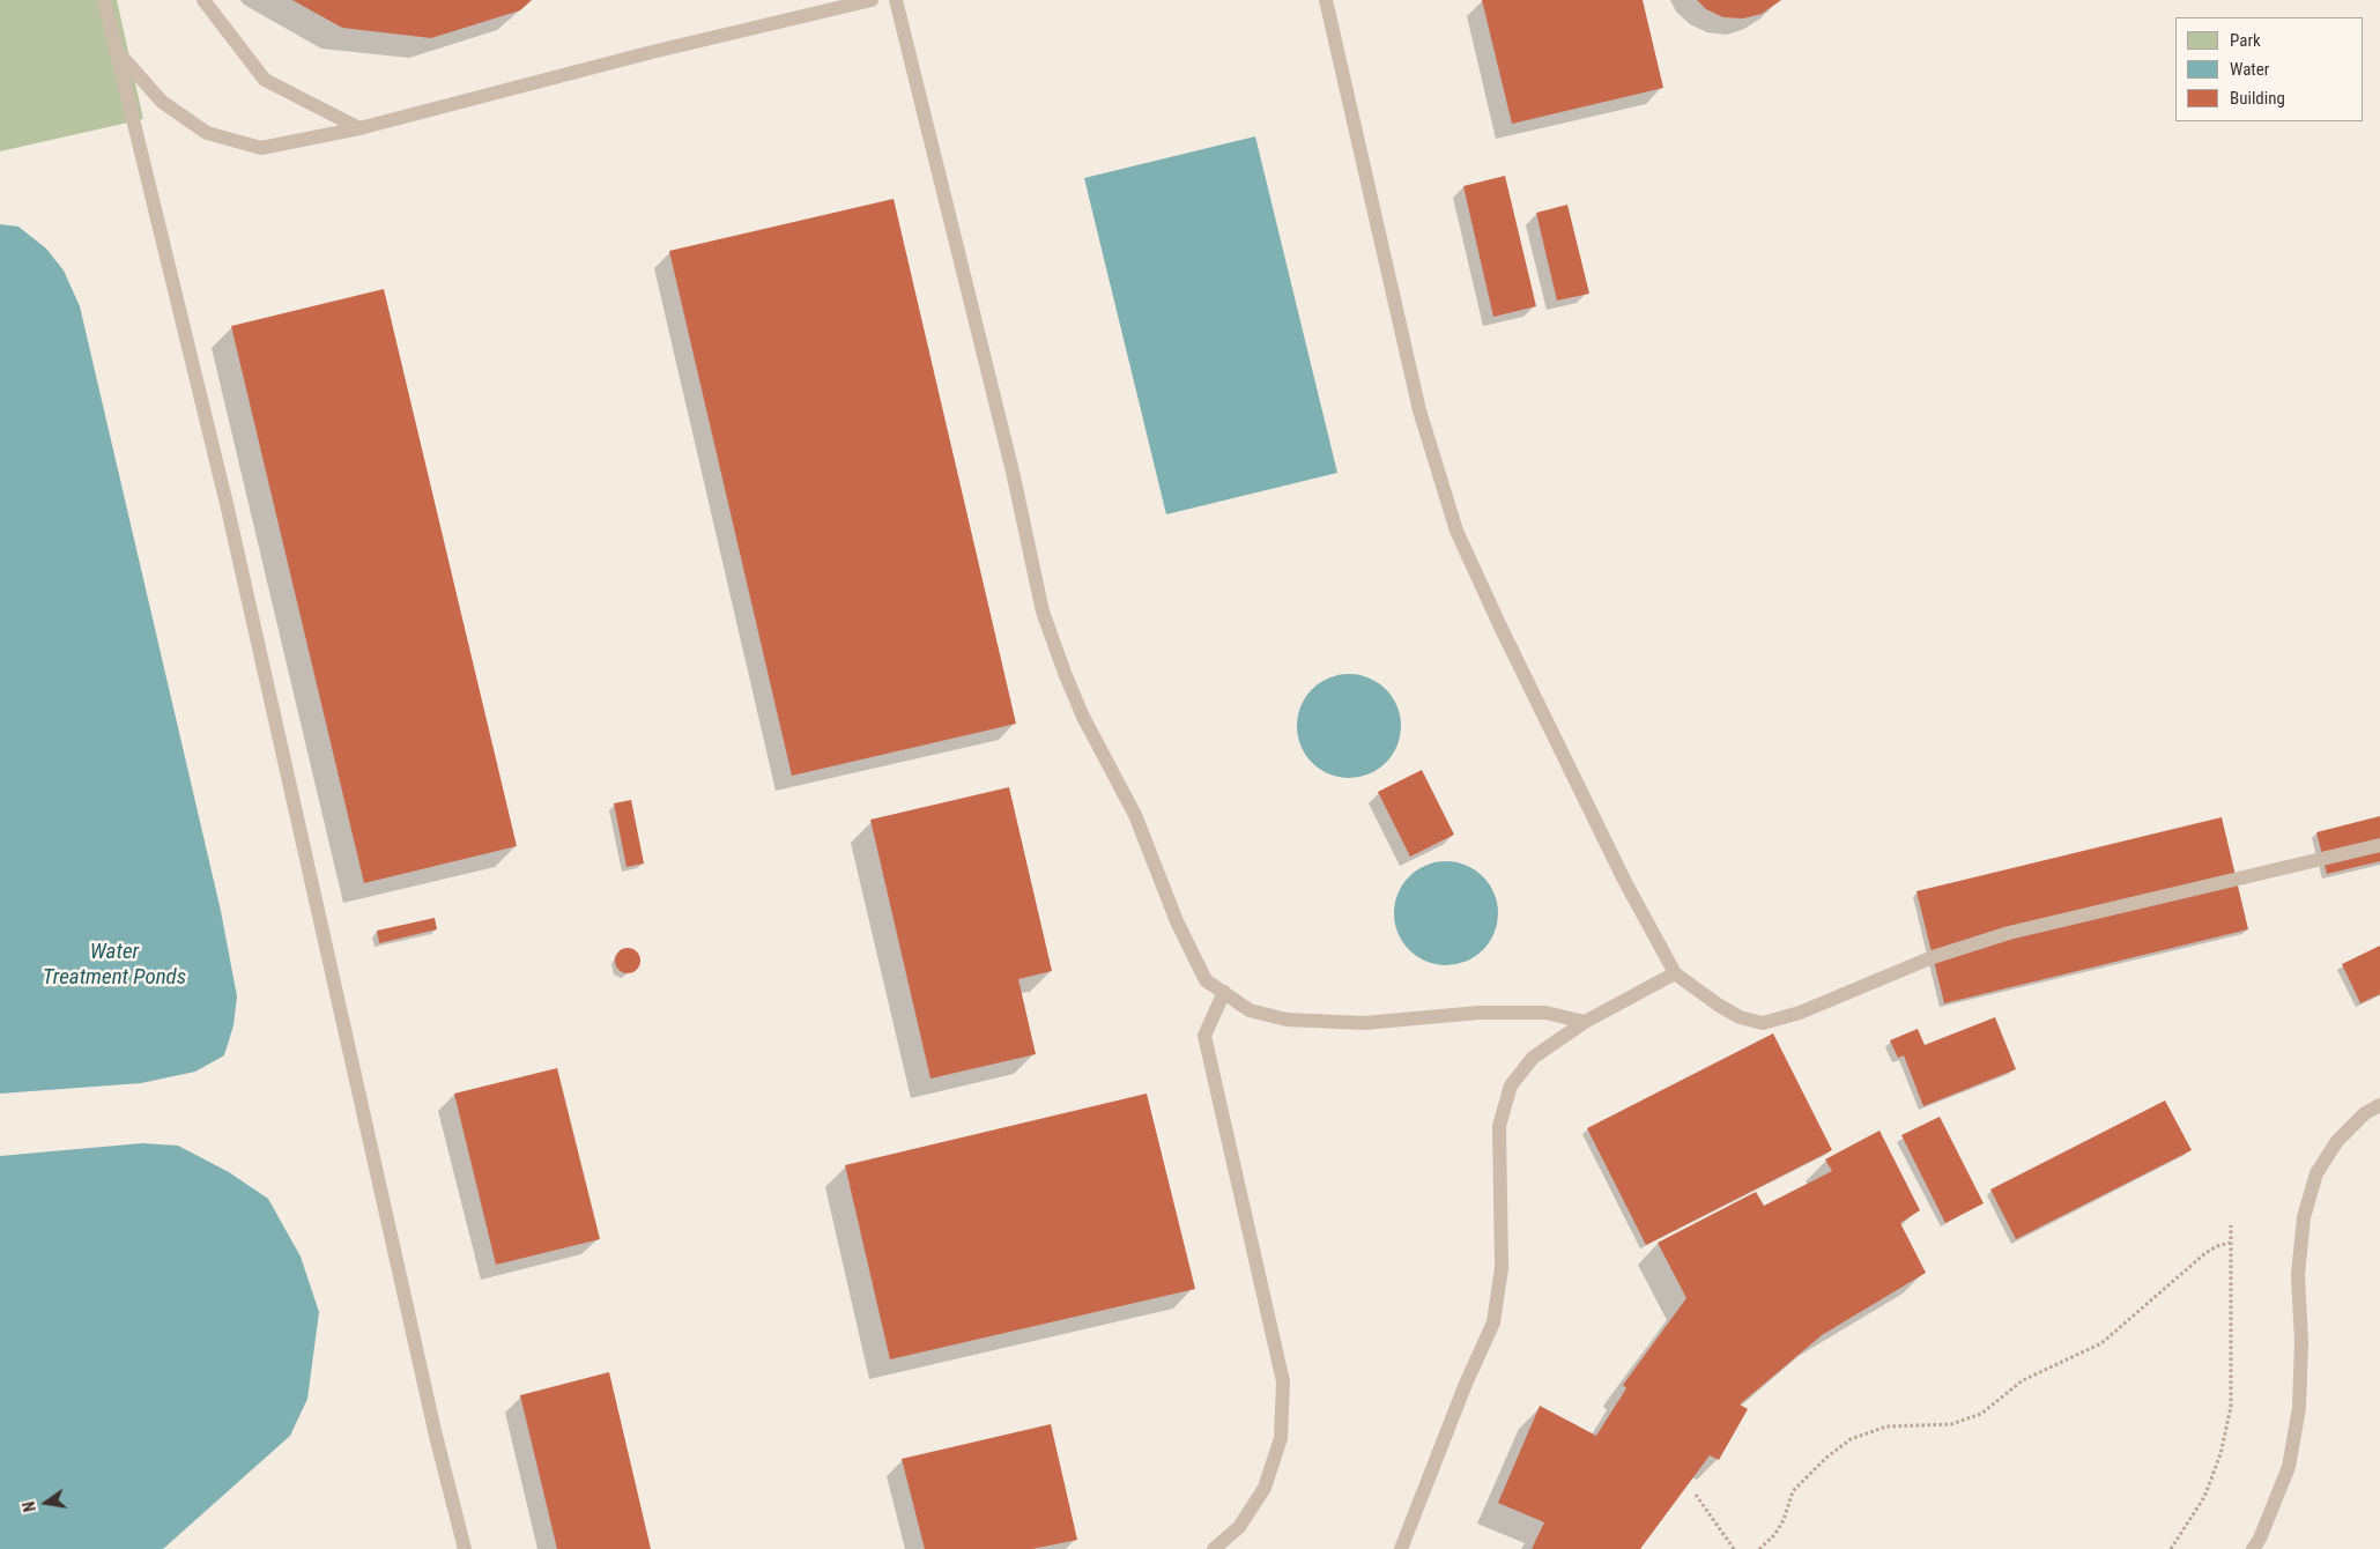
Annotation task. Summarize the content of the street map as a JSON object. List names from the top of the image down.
{
  "water": ["Water Treatment Ponds"],
  "legend": ["Park", "Water", "Building"],
  "north": "left"
}
